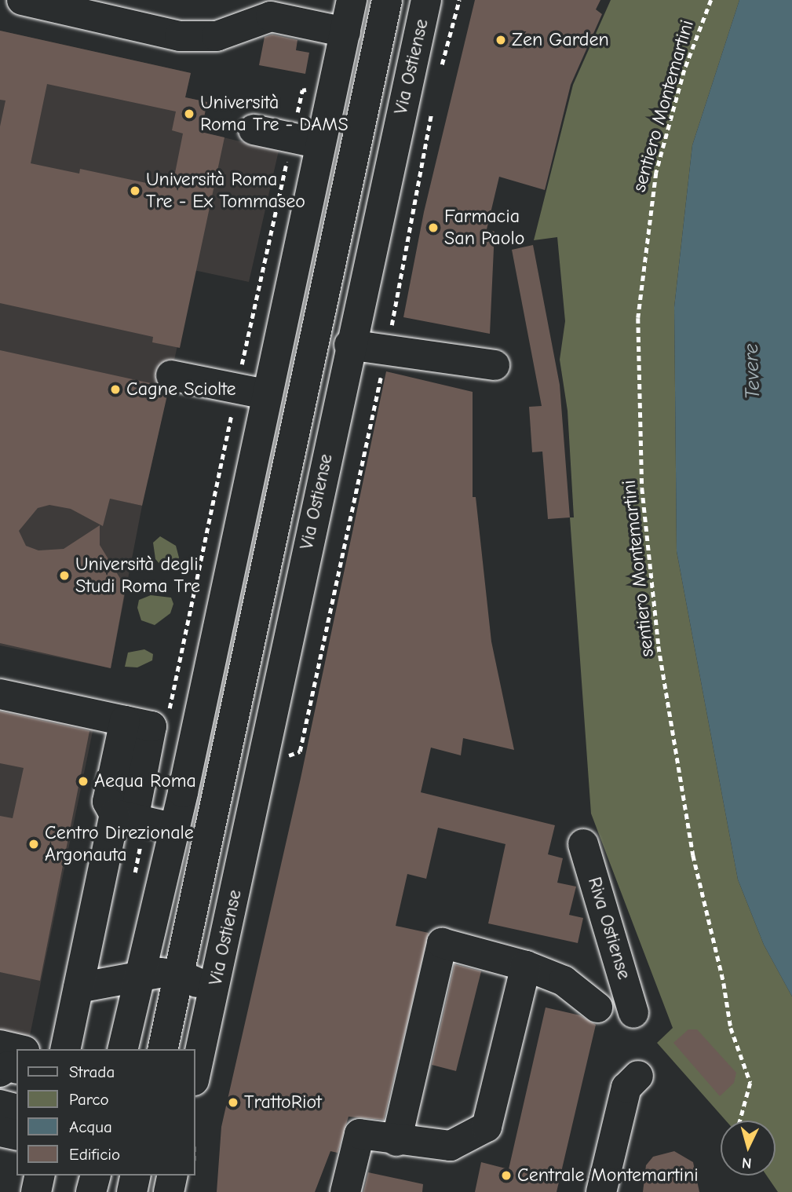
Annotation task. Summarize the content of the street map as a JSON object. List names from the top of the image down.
{
  "streets": {
    "main road": ["Via Ostiense", "Riva Ostiense"],
    "path": ["sentiero Montemartini"]
  },
  "water": ["Tevere"],
  "places": [
    "Zen Garden",
    "Università Roma Tre - DAMS",
    "Università Roma Tre - Ex Tommaseo",
    "Farmacia San Paolo",
    "Cagne Sciolte",
    "Università degli Studi Roma Tre",
    "Aequa Roma",
    "Centro Direzionale Argonauta",
    "TrattoRiot",
    "Centrale Montemartini"
  ],
  "legend": [
    "Strada",
    "Parco",
    "Acqua",
    "Edificio"
  ],
  "north": "bottom"
}
